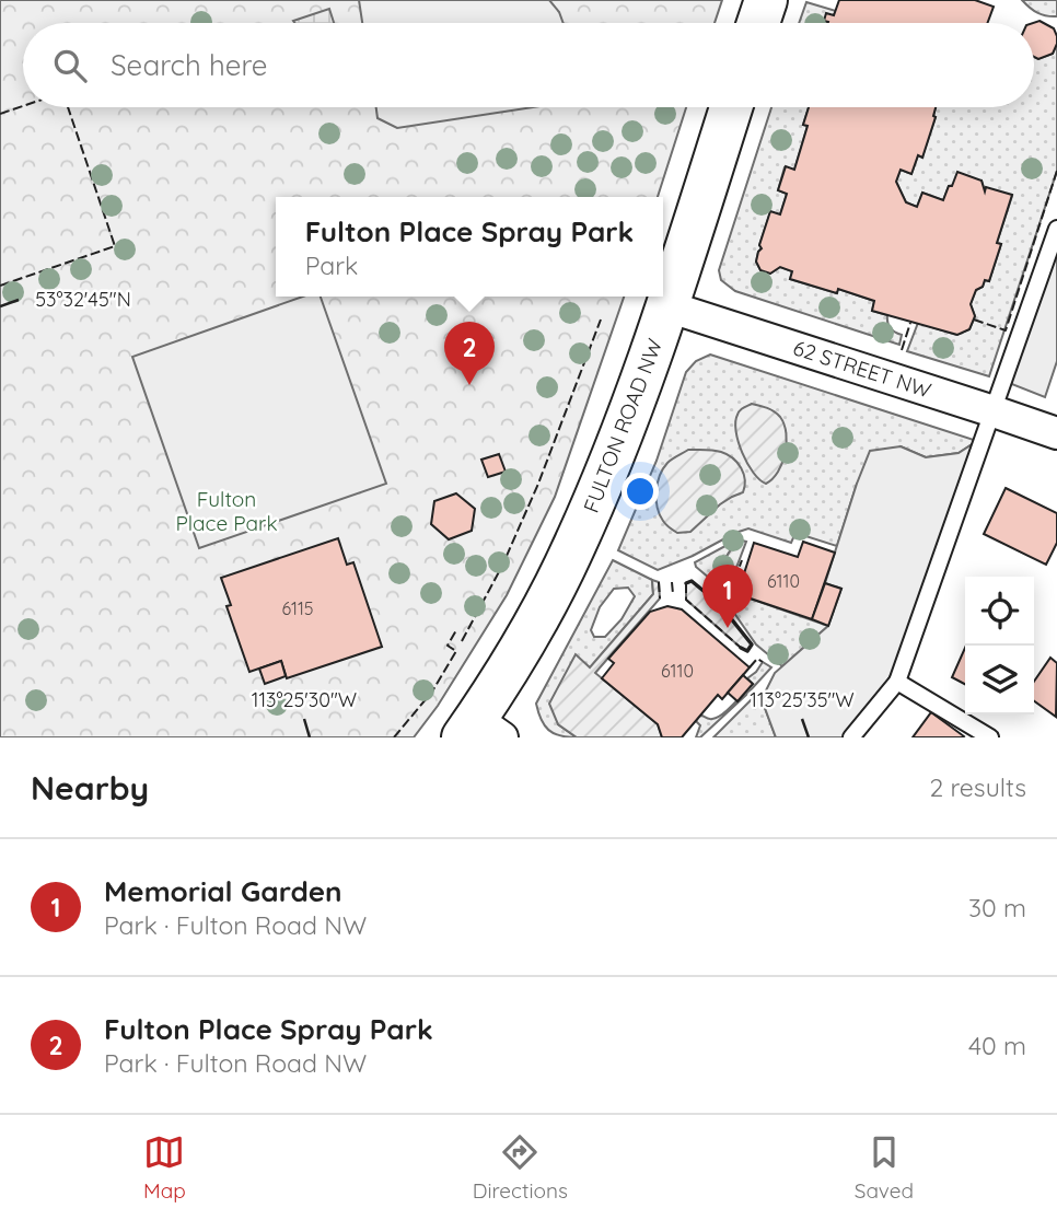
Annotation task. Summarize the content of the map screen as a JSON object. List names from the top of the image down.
{
  "streets": {
    "street": ["62 STREET NW", "FULTON ROAD NW"]
  },
  "crossings": [
    ["62 STREET NW", "FULTON ROAD NW"]
  ],
  "parks": ["Fulton Place Park"],
  "house_numbers": ["6110", "6115", "6110"],
  "page": {
    "search": "Search here",
    "popup": ["Fulton Place Spray Park", "Park"],
    "pins": ["2", "1"],
    "heading": ["Nearby", "2 results"],
    "list": [
      {
        "mark": "1",
        "name": "Memorial Garden",
        "note": "Park · Fulton Road NW",
        "value": "30 m"
      },
      {
        "mark": "2",
        "name": "Fulton Place Spray Park",
        "note": "Park · Fulton Road NW",
        "value": "40 m"
      }
    ],
    "nav": ["Map", "Directions", "Saved"]
  },
  "coordinates": ["53°32'45\"N", "113°25'30\"W", "113°25'35\"W"]
}
